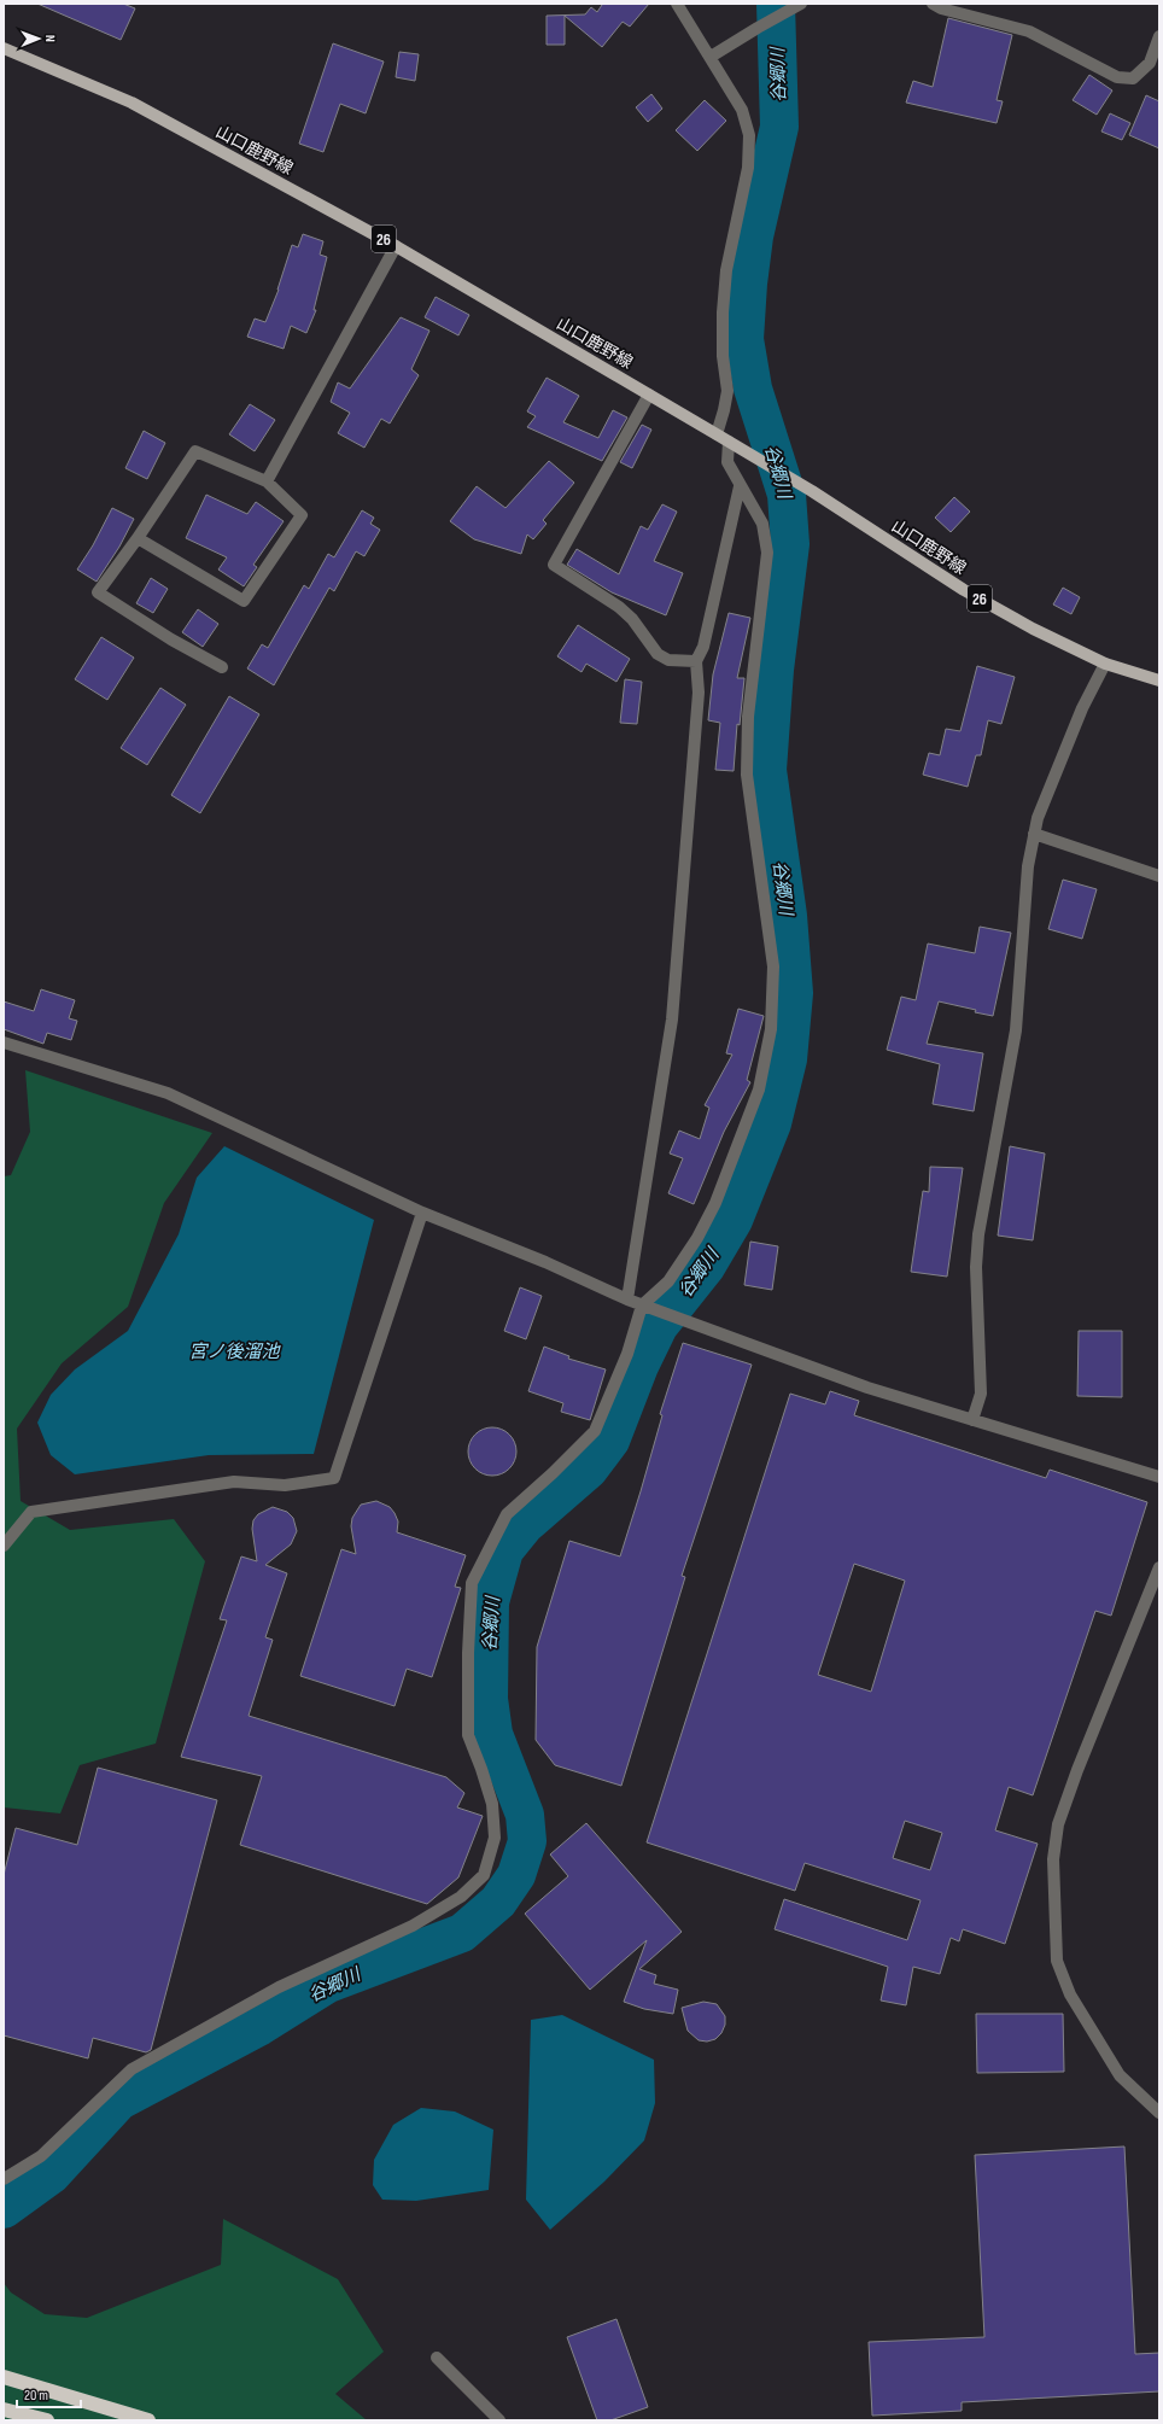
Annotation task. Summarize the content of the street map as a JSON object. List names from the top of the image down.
{
  "streets": {
    "main road": ["山口鹿野線", "26"]
  },
  "water": ["谷郷川", "宮ノ後溜池"],
  "scale_bar": "20 m",
  "north": "right"
}
